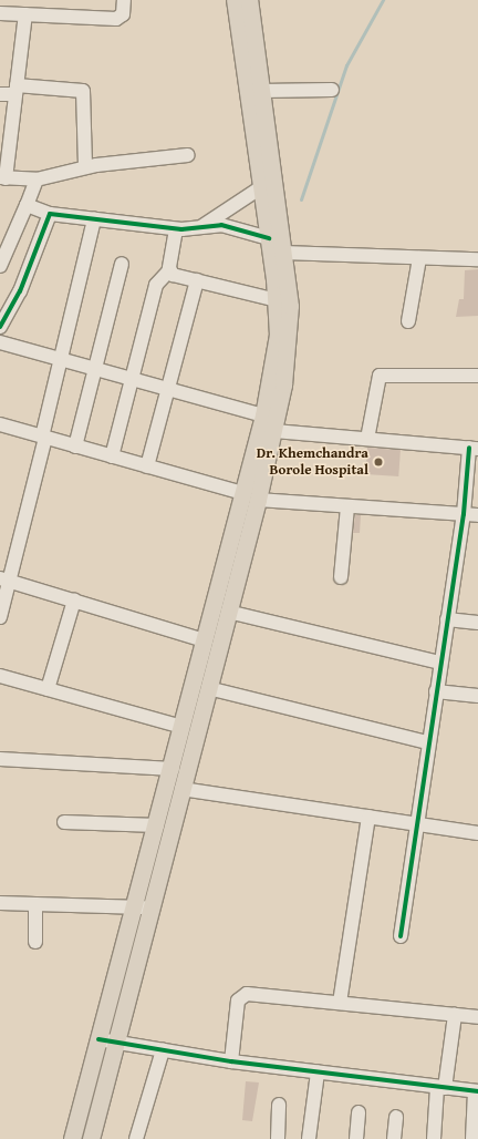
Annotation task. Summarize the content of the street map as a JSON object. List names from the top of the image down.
{
  "places": ["Dr. Khemchandra Borole Hospital"]
}
